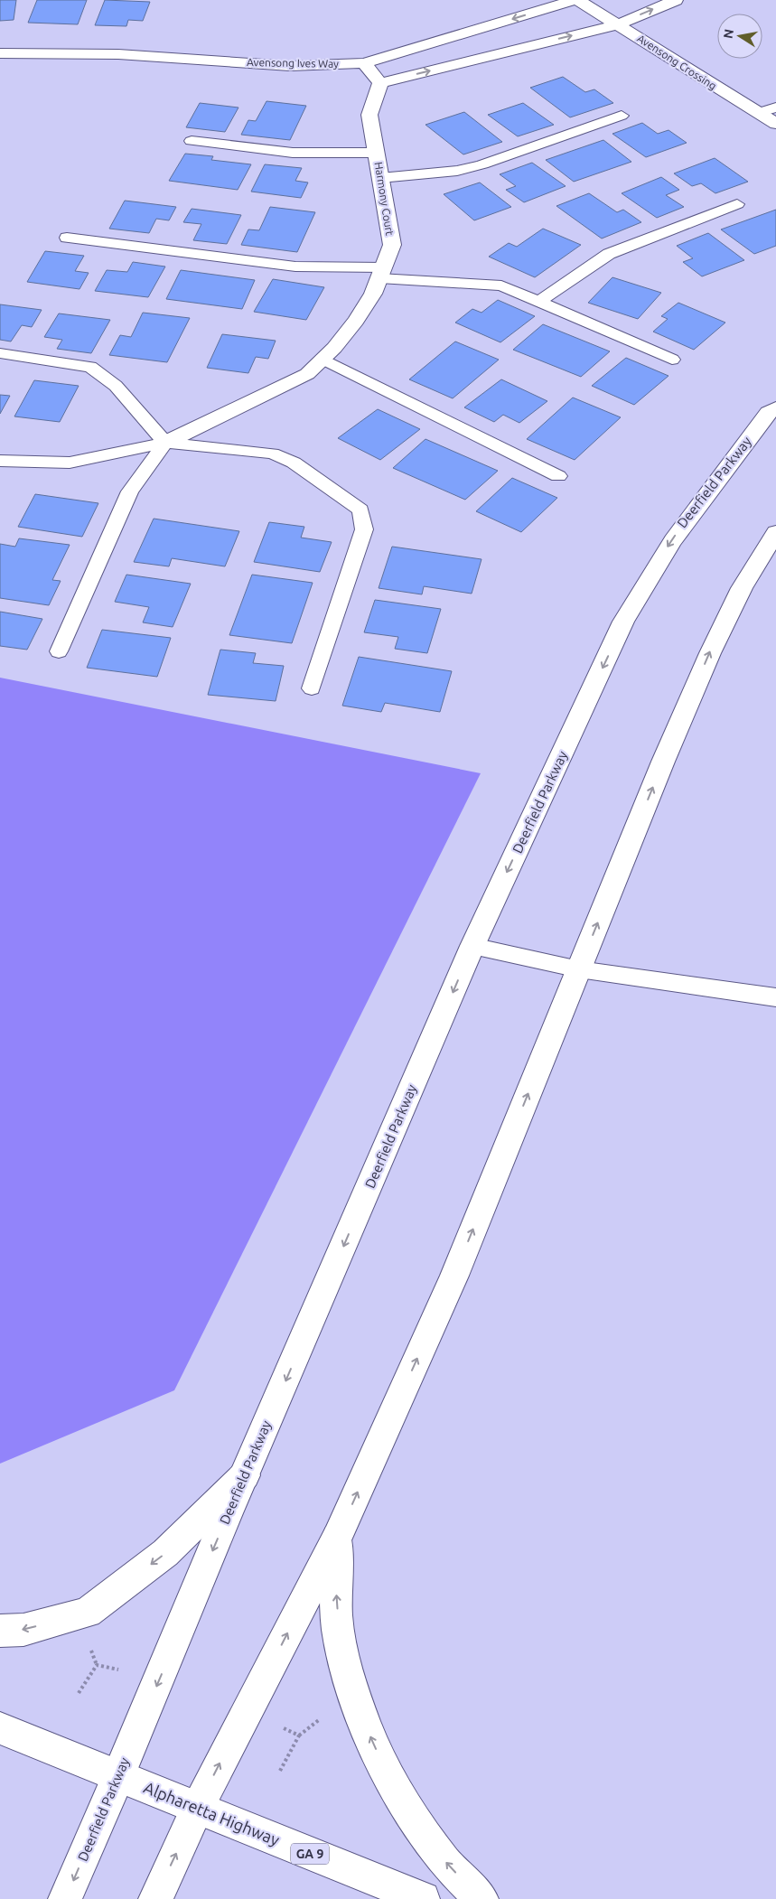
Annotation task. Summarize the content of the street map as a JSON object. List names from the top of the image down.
{
  "streets": {
    "main road": [
      "Avensong Crossing",
      "Avensong Ives Way",
      "Harmony Court",
      "Deerfield Parkway",
      "Alpharetta Highway",
      "GA 9"
    ]
  },
  "crossings": [
    ["Avensong Crossing", "Avensong Ives Way"],
    ["Deerfield Parkway", "Alpharetta Highway"]
  ],
  "north": "left"
}
